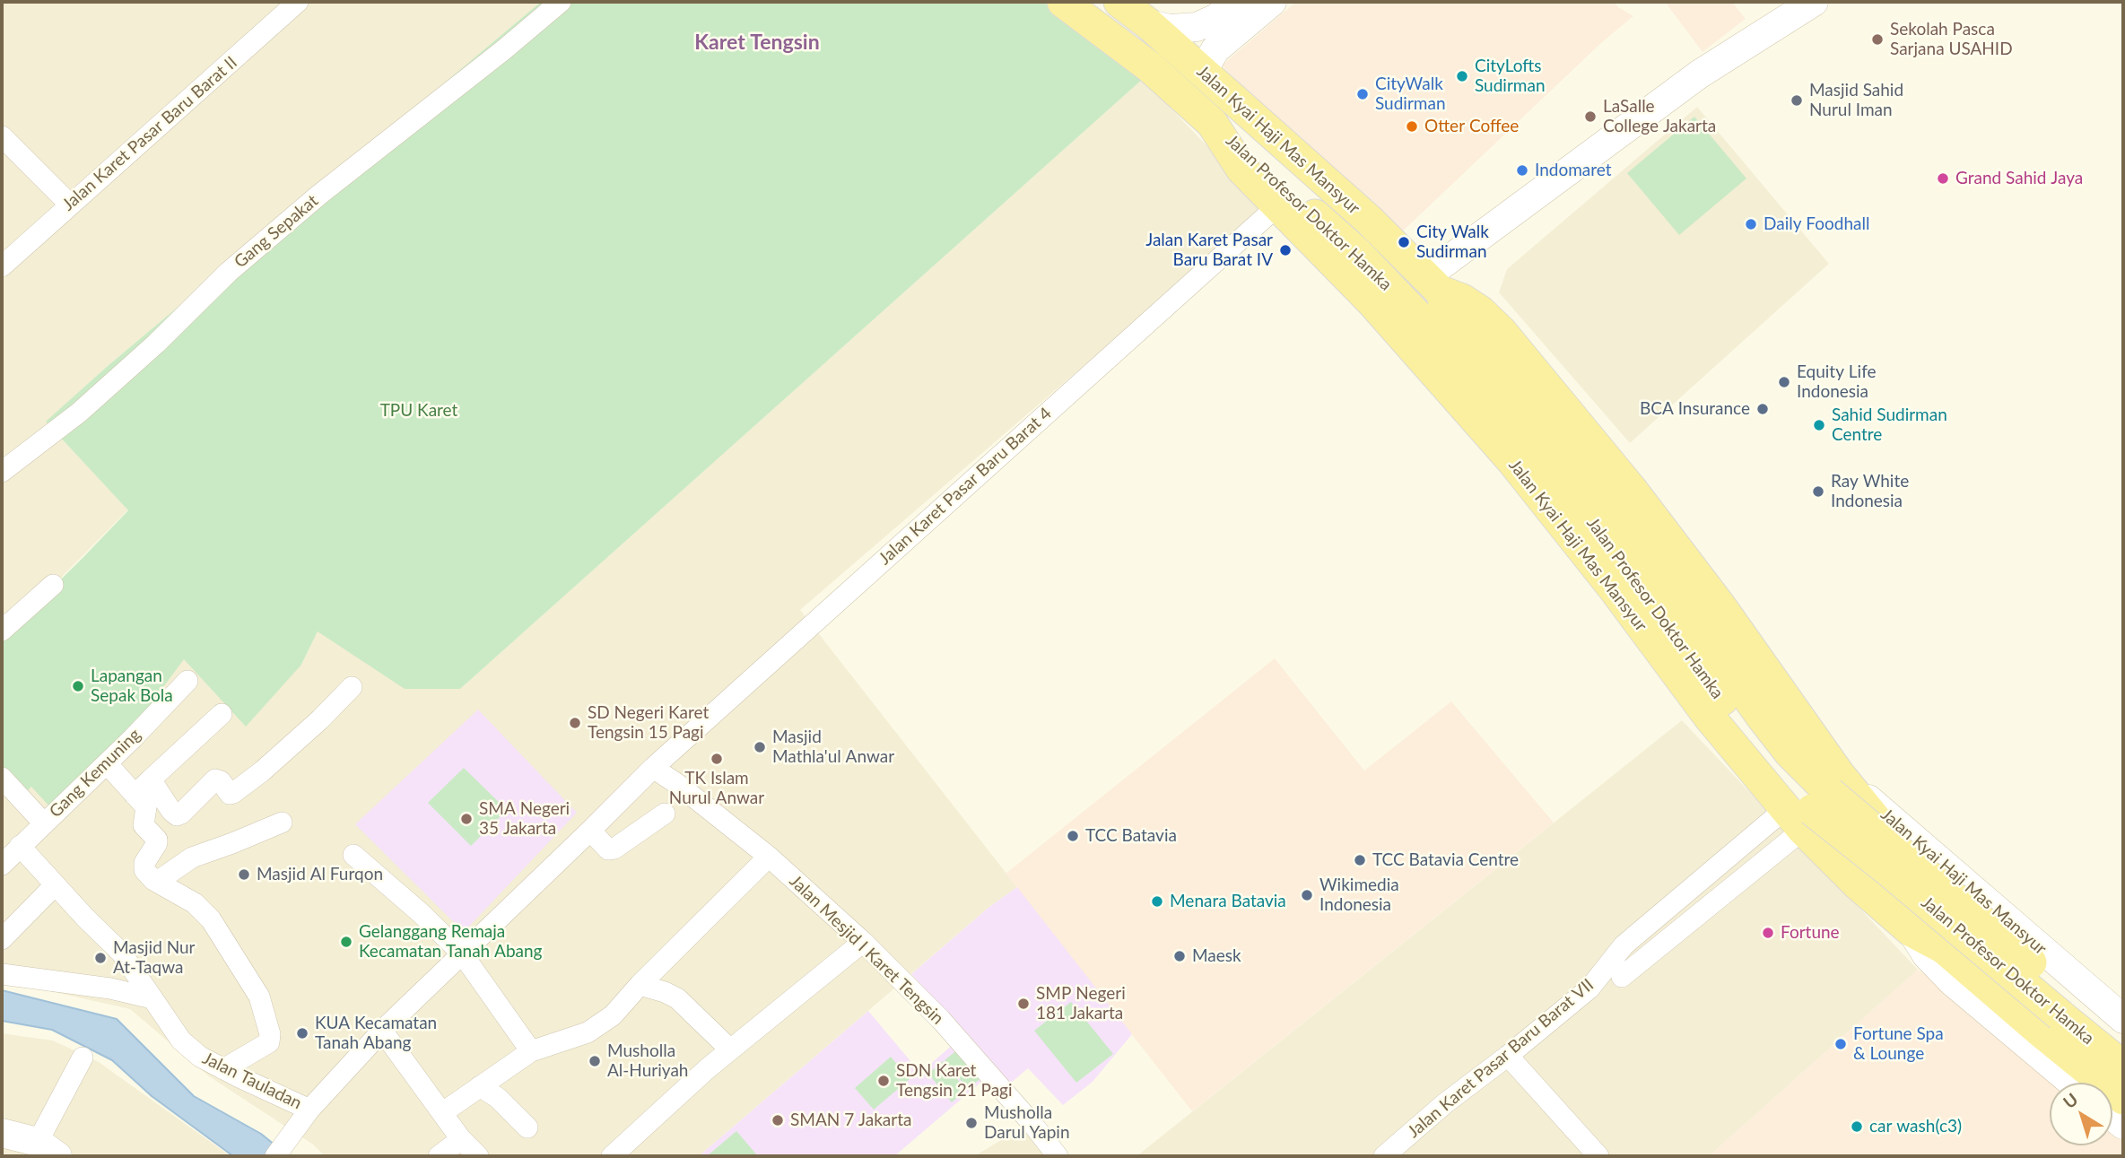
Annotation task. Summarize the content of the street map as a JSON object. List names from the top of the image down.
{
  "streets": {
    "main road": ["Jalan Kyai Haji Mas Mansyur", "Jalan Profesor Doktor Hamka"],
    "street": [
      "Jalan Karet Pasar Baru Barat II",
      "Gang Sepakat",
      "Jalan Karet Pasar Baru Barat 4",
      "Gang Kemuning",
      "Jalan Mesjid I Karet Tengsin",
      "Jalan Karet Pasar Baru Barat VII",
      "Jalan Tauladan"
    ]
  },
  "crossings": [
    ["Jalan Kyai Haji Mas Mansyur", "Jalan Profesor Doktor Hamka"],
    ["Jalan Kyai Haji Mas Mansyur", "Jalan Karet Pasar Baru Barat 4"],
    ["Jalan Kyai Haji Mas Mansyur", "Jalan Karet Pasar Baru Barat VII"],
    ["Jalan Karet Pasar Baru Barat 4", "Jalan Mesjid I Karet Tengsin"],
    ["Jalan Karet Pasar Baru Barat 4", "Jalan Tauladan"],
    ["Gang Kemuning", "Jalan Tauladan"]
  ],
  "districts": ["Karet Tengsin"],
  "parks": ["TPU Karet"],
  "places": [
    "Sekolah Pasca Sarjana USAHID",
    "CityLofts Sudirman",
    "CityWalk Sudirman",
    "Masjid Sahid Nurul Iman",
    "LaSalle College Jakarta",
    "Otter Coffee",
    "Indomaret",
    "Grand Sahid Jaya",
    "Daily Foodhall",
    "City Walk Sudirman",
    "Jalan Karet Pasar Baru Barat IV",
    "Equity Life Indonesia",
    "BCA Insurance",
    "Sahid Sudirman Centre",
    "Ray White Indonesia",
    "Lapangan Sepak Bola",
    "SD Negeri Karet Tengsin 15 Pagi",
    "Masjid Mathla'ul Anwar",
    "TK Islam Nurul Anwar",
    "SMA Negeri 35 Jakarta",
    "TCC Batavia",
    "TCC Batavia Centre",
    "Masjid Al Furqon",
    "Wikimedia Indonesia",
    "Menara Batavia",
    "Fortune",
    "Gelanggang Remaja Kecamatan Tanah Abang",
    "Maesk",
    "Masjid Nur At-Taqwa",
    "SMP Negeri 181 Jakarta",
    "KUA Kecamatan Tanah Abang",
    "Fortune Spa & Lounge",
    "Musholla Al-Huriyah",
    "SDN Karet Tengsin 21 Pagi",
    "SMAN 7 Jakarta",
    "Musholla Darul Yapin",
    "car wash(c3)"
  ],
  "north": "top left"
}
